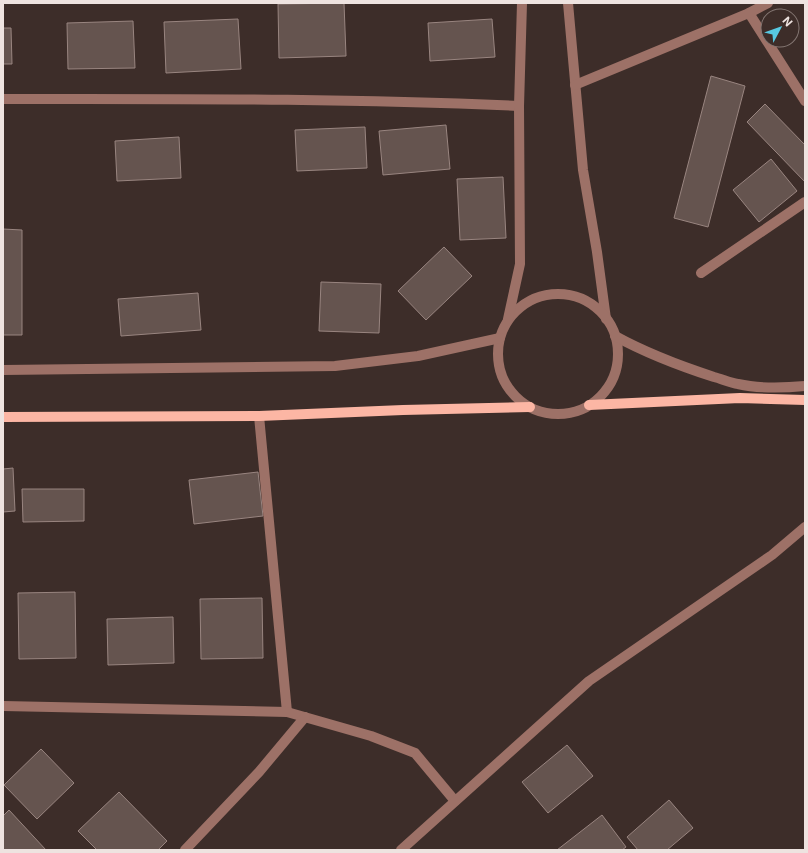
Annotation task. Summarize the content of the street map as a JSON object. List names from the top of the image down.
{
  "north": "top right"
}
